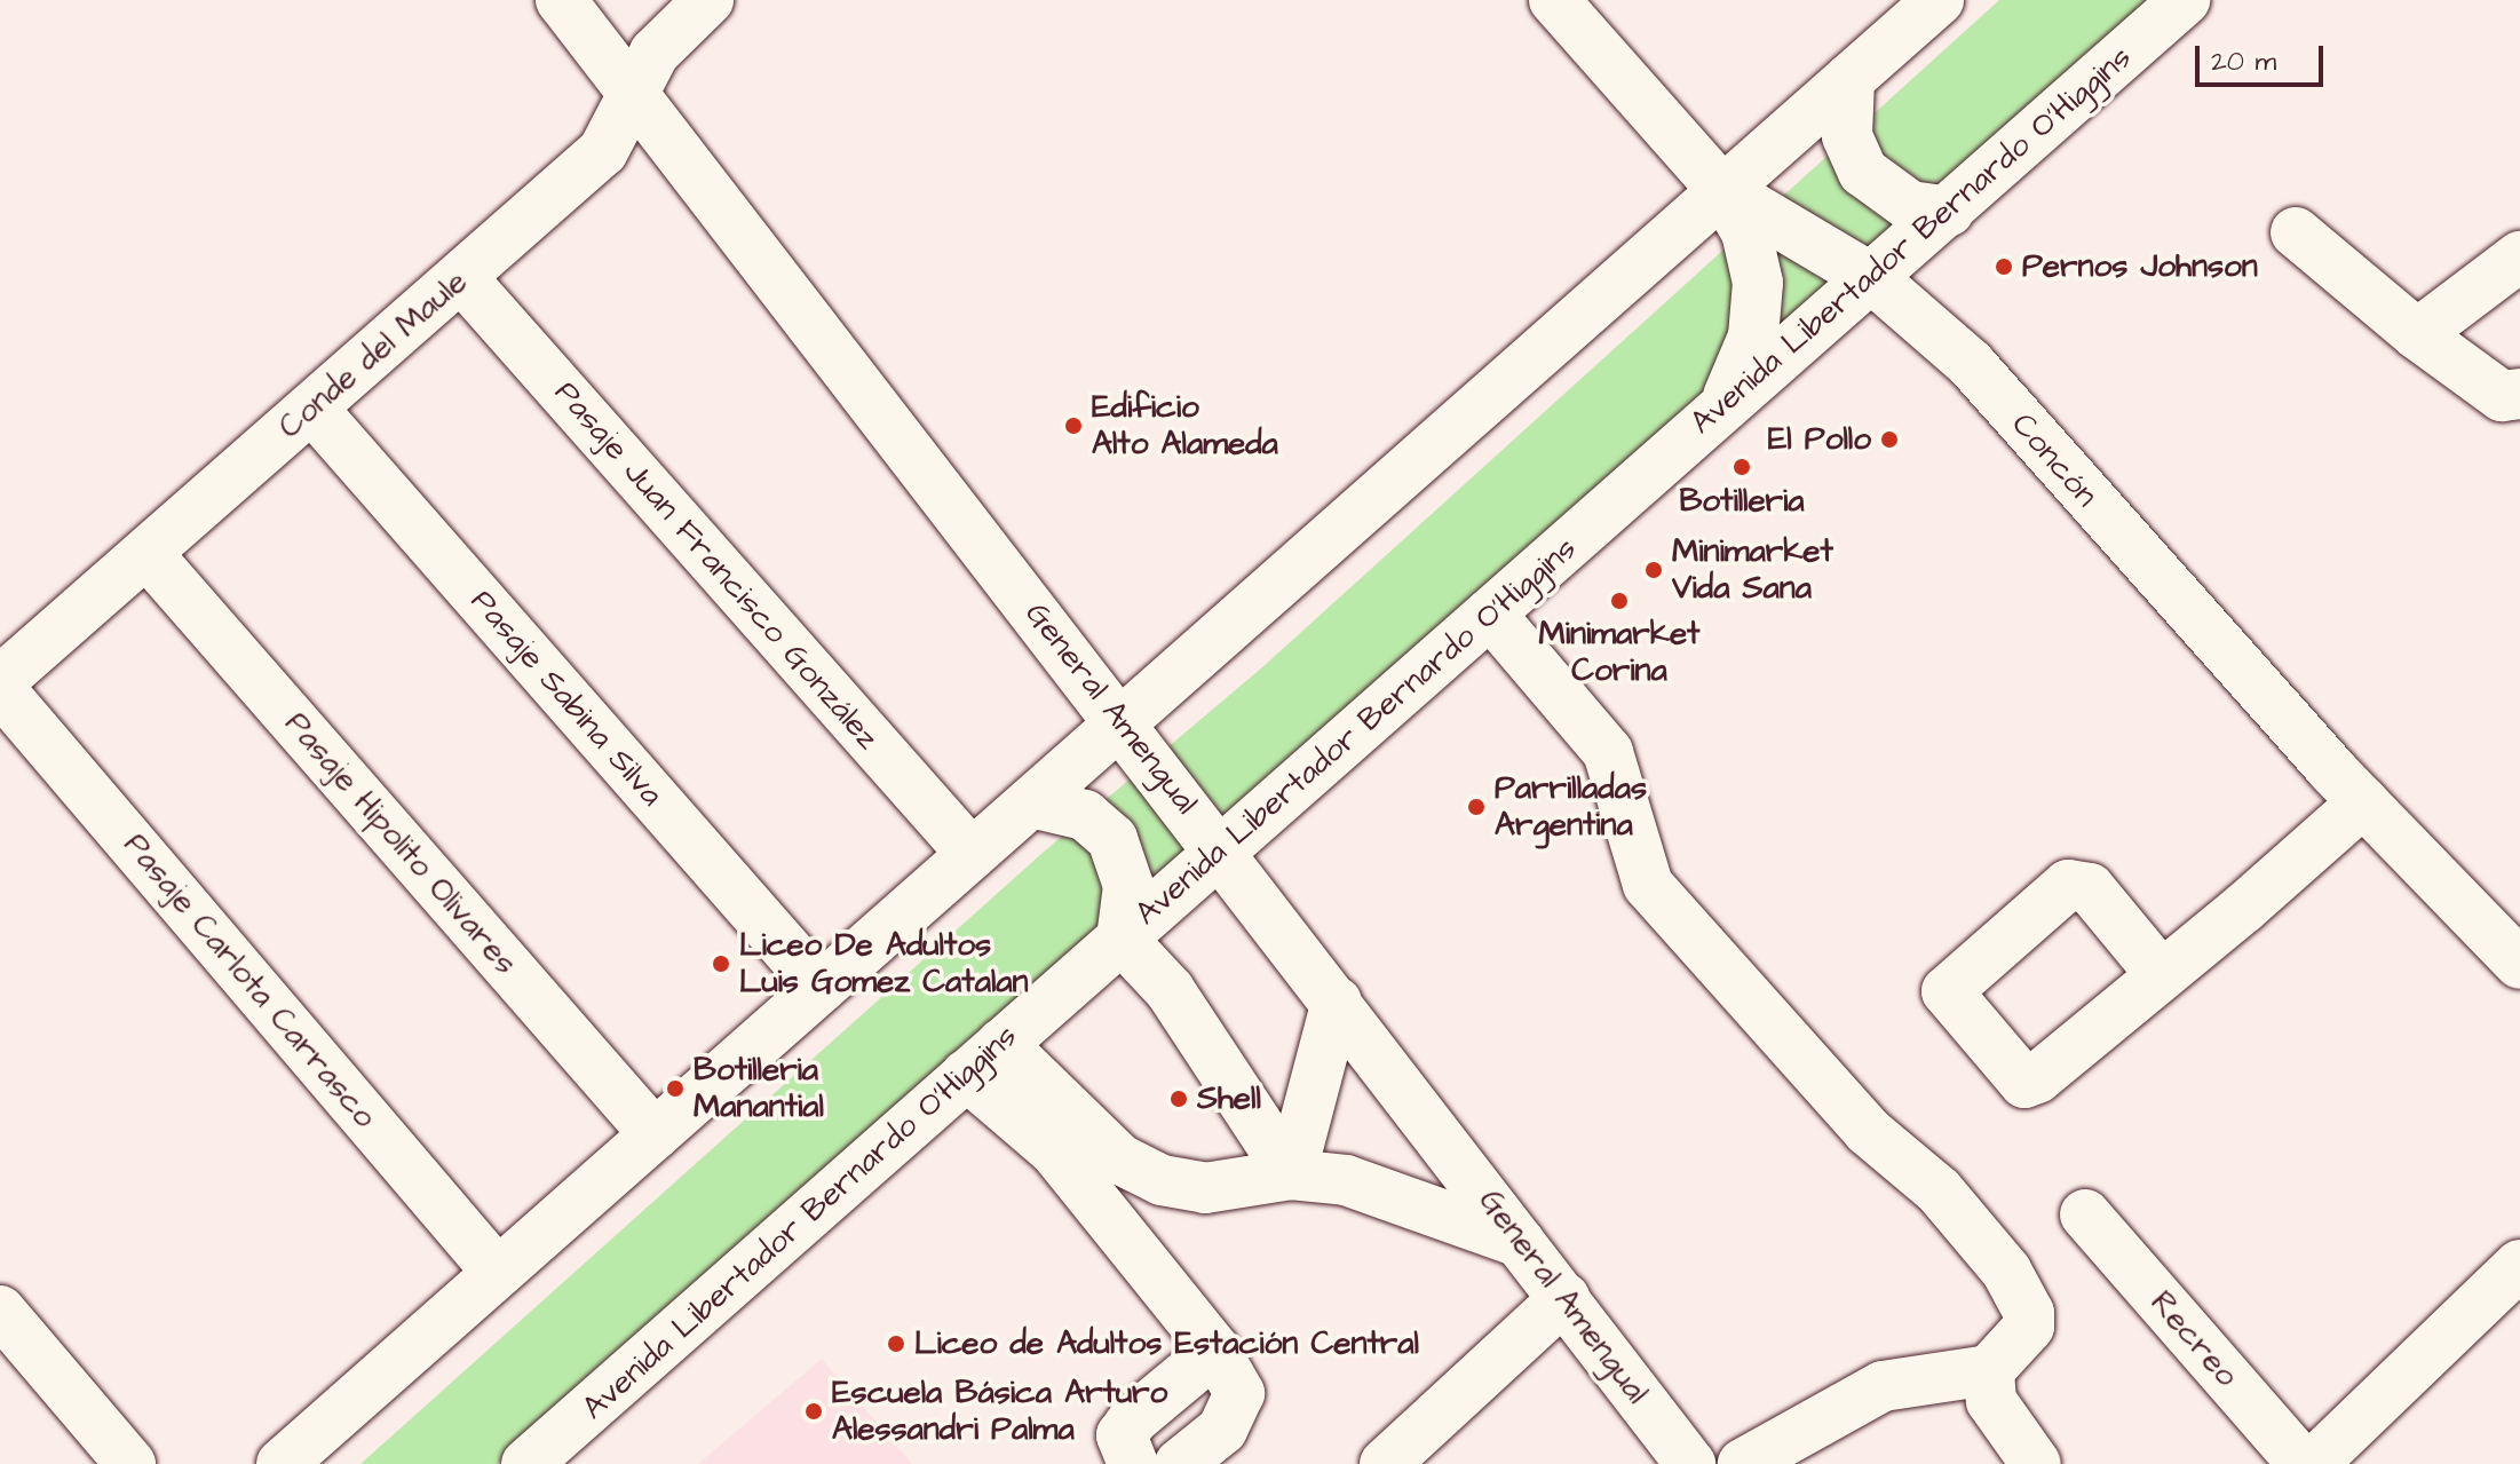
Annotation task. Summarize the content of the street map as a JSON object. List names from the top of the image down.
{
  "streets": {
    "street": [
      "Avenida Libertador Bernardo O'Higgins",
      "Conde del Maule",
      "Concón",
      "Pasaje Juan Francisco González",
      "Pasaje Sabina Silva",
      "General Amengual",
      "Pasaje Hipolito Olivares",
      "Pasaje Carlota Carrasco",
      "Recreo"
    ]
  },
  "crossings": [
    ["Avenida Libertador Bernardo O'Higgins", "Concón"],
    ["Avenida Libertador Bernardo O'Higgins", "General Amengual"],
    ["Conde del Maule", "Pasaje Juan Francisco González"],
    ["Conde del Maule", "Pasaje Sabina Silva"],
    ["Conde del Maule", "General Amengual"],
    ["Conde del Maule", "Pasaje Hipolito Olivares"]
  ],
  "places": [
    "Pernos Johnson",
    "Edificio Alto Alameda",
    "El Pollo",
    "Botilleria",
    "Minimarket Vida Sana",
    "Minimarket Corina",
    "Parrilladas Argentina",
    "Liceo De Adultos Luis Gomez Catalan",
    "Botilleria Manantial",
    "Shell",
    "Liceo de Adultos Estación Central",
    "Escuela Básica Arturo Alessandri Palma"
  ],
  "scale_bar": "20 m"
}
